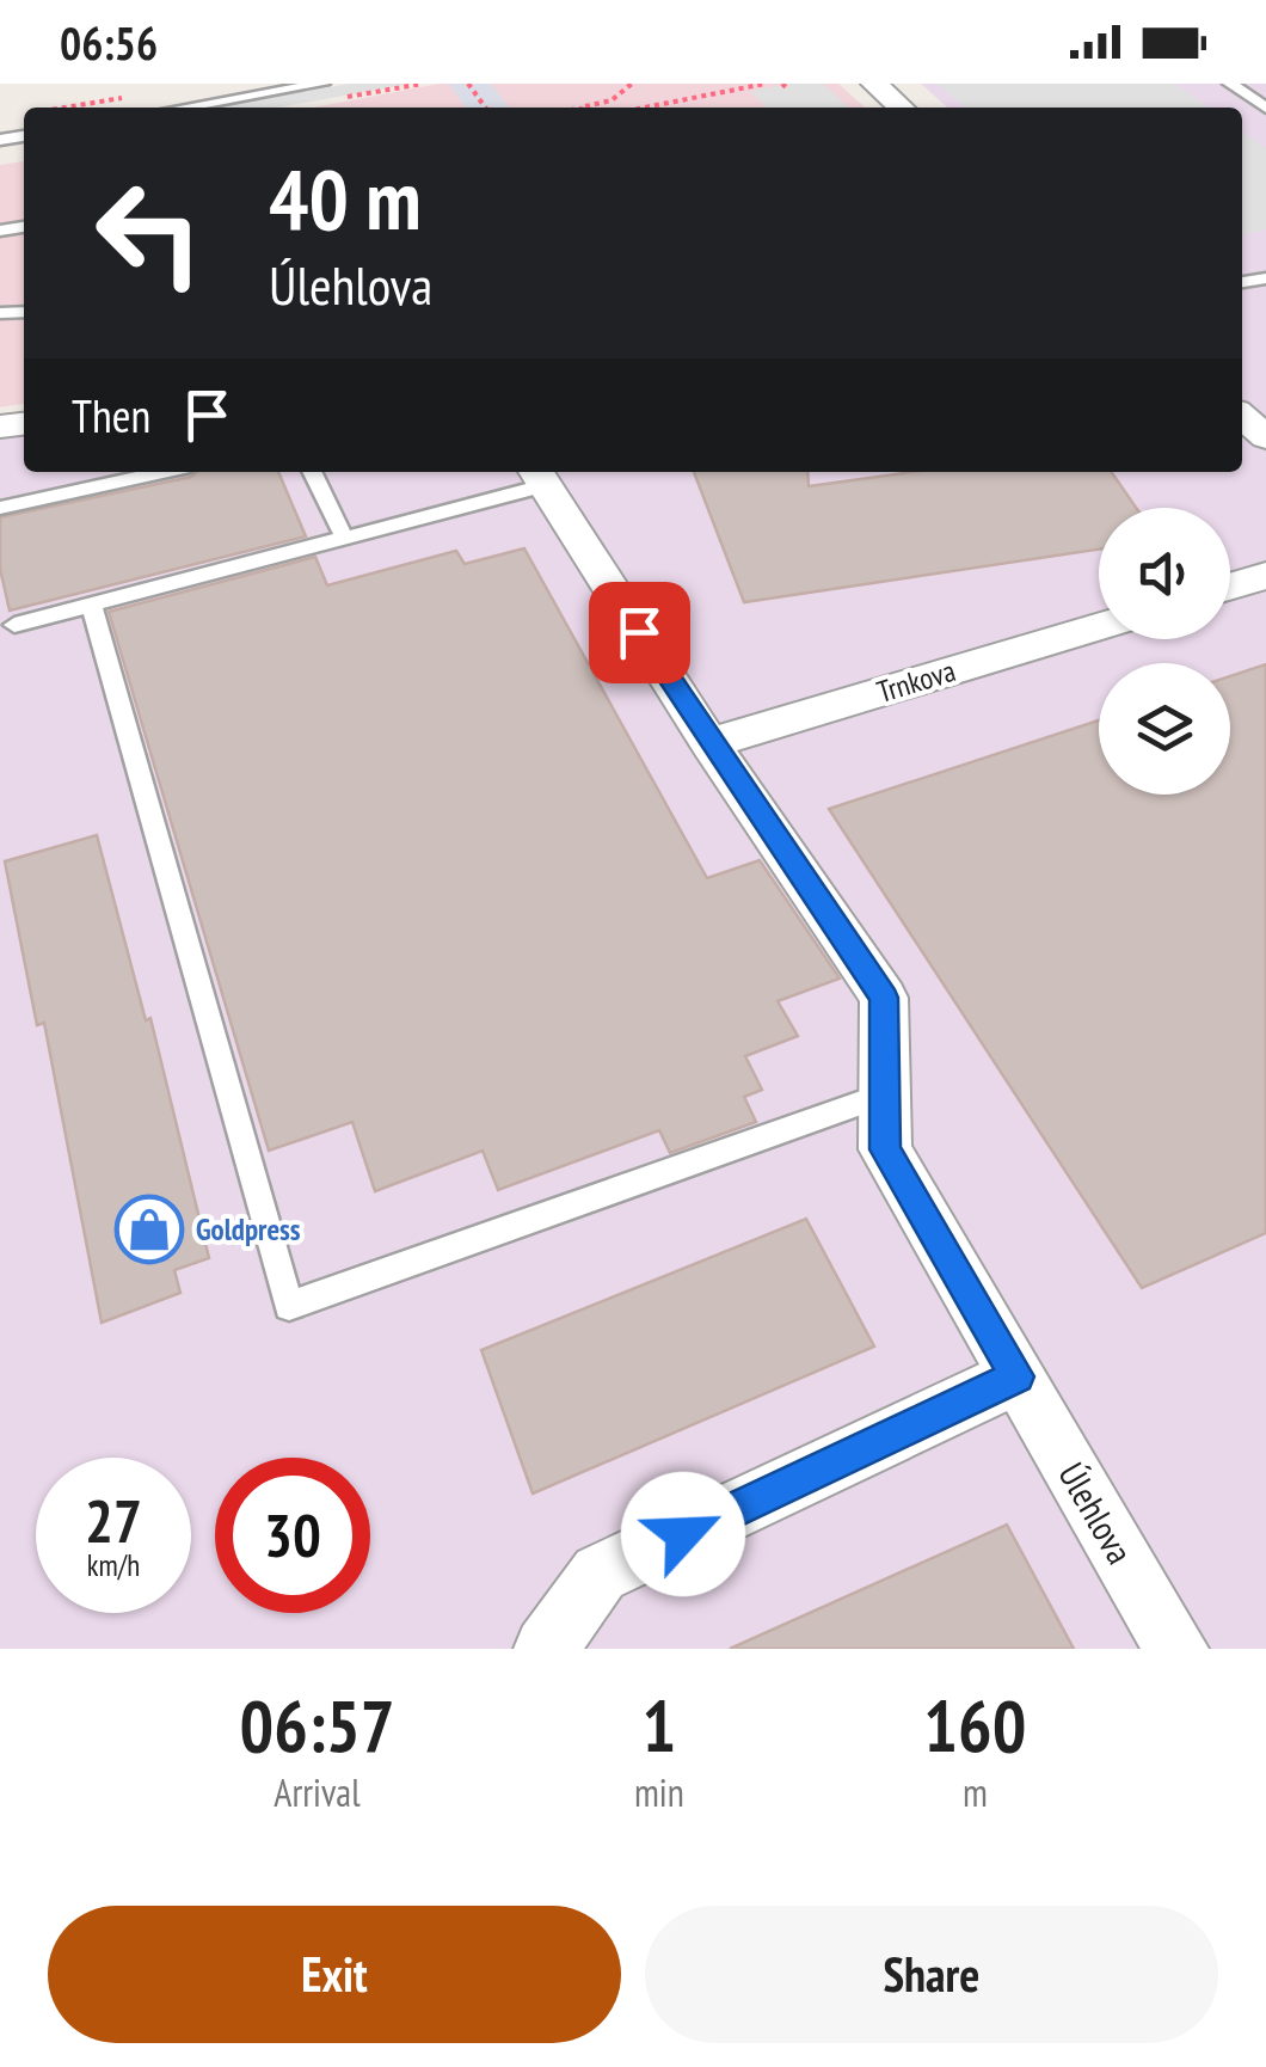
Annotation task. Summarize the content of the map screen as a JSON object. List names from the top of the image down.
{
  "streets": {
    "street": ["Trnkova", "Úlehlova"]
  },
  "crossings": [
    ["Trnkova", "Úlehlova"]
  ],
  "places": {
    "shop": ["Goldpress"]
  },
  "page": {
    "status": "06:56",
    "turn": ["40 m", "Úlehlova"],
    "then": "Then",
    "speed": "27 km/h",
    "limit": "30",
    "eta": [
      "06:57",
      "Arrival",
      "1",
      "min",
      "160",
      "m"
    ],
    "buttons": ["Exit", "Share"]
  }
}
